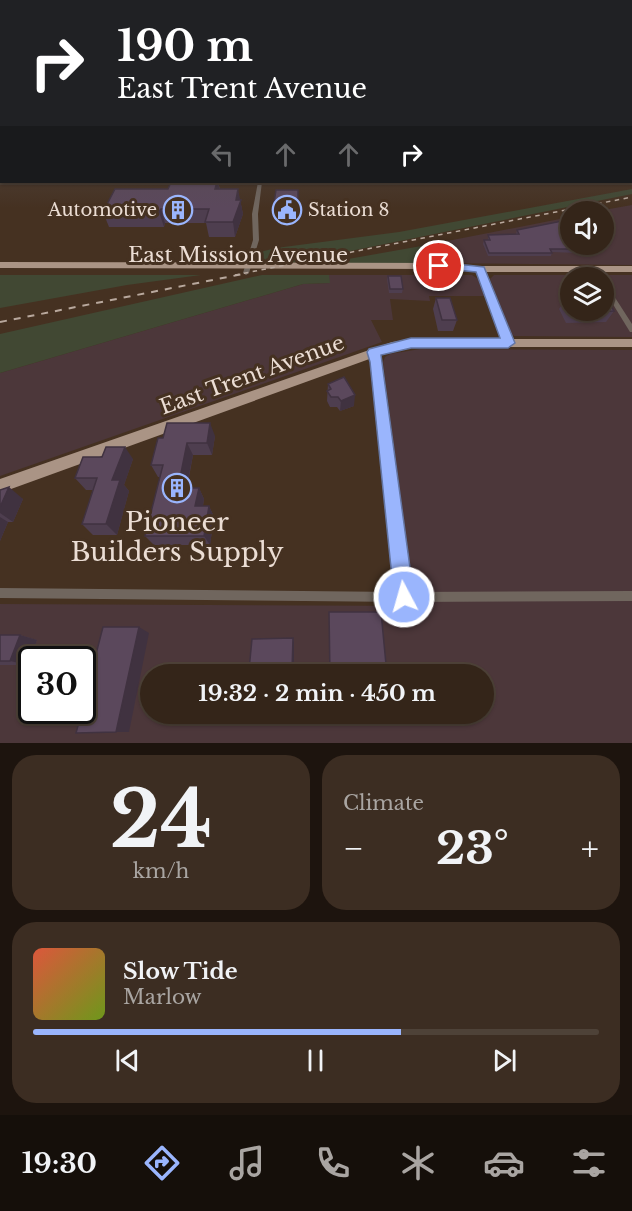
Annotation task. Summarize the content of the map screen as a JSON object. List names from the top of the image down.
{
  "streets": {
    "main road": ["East Mission Avenue", "East Trent Avenue"]
  },
  "places": {
    "building": ["Automotive", "Pioneer Builders Supply"],
    "public building": ["Station 8"]
  },
  "page": {
    "turn": ["190 m", "East Trent Avenue"],
    "limit": "30",
    "trip": "19:32 · 2 min · 450 m",
    "tile": [
      ["24", "km/h"],
      "Climate"
    ],
    "heat": ["−", "23°", "+"],
    "song": ["Slow Tide", "Marlow"],
    "tabs": "19:30"
  }
}
